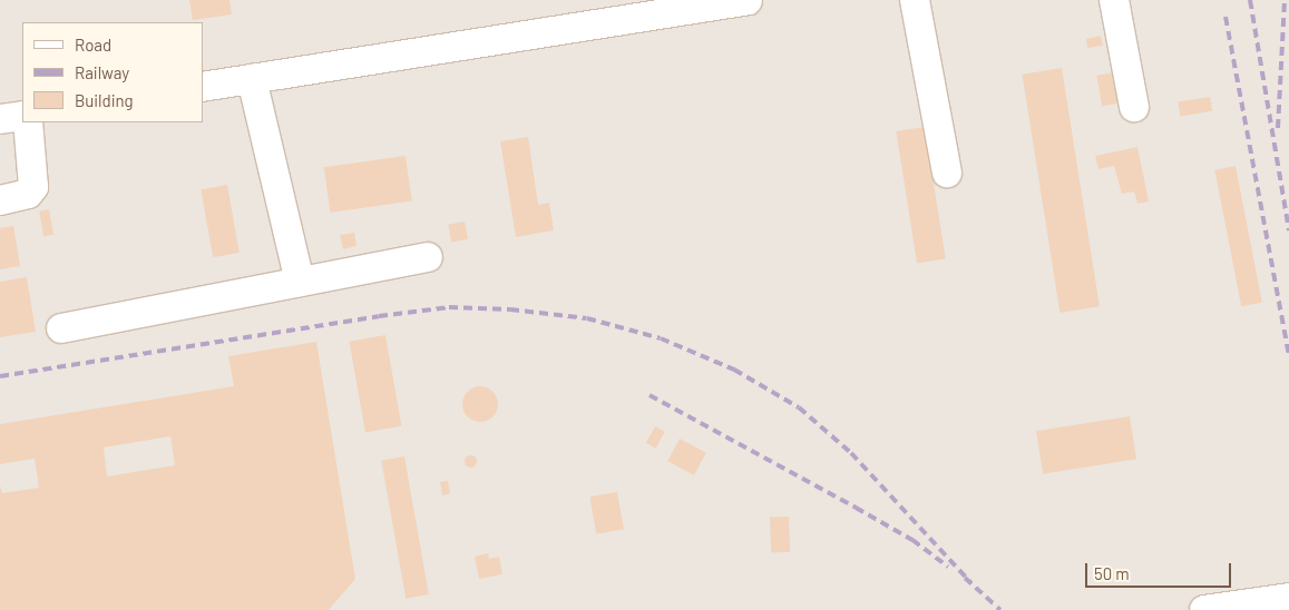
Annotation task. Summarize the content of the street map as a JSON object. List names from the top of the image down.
{
  "legend": ["Road", "Railway", "Building"],
  "scale_bar": "50 m"
}
